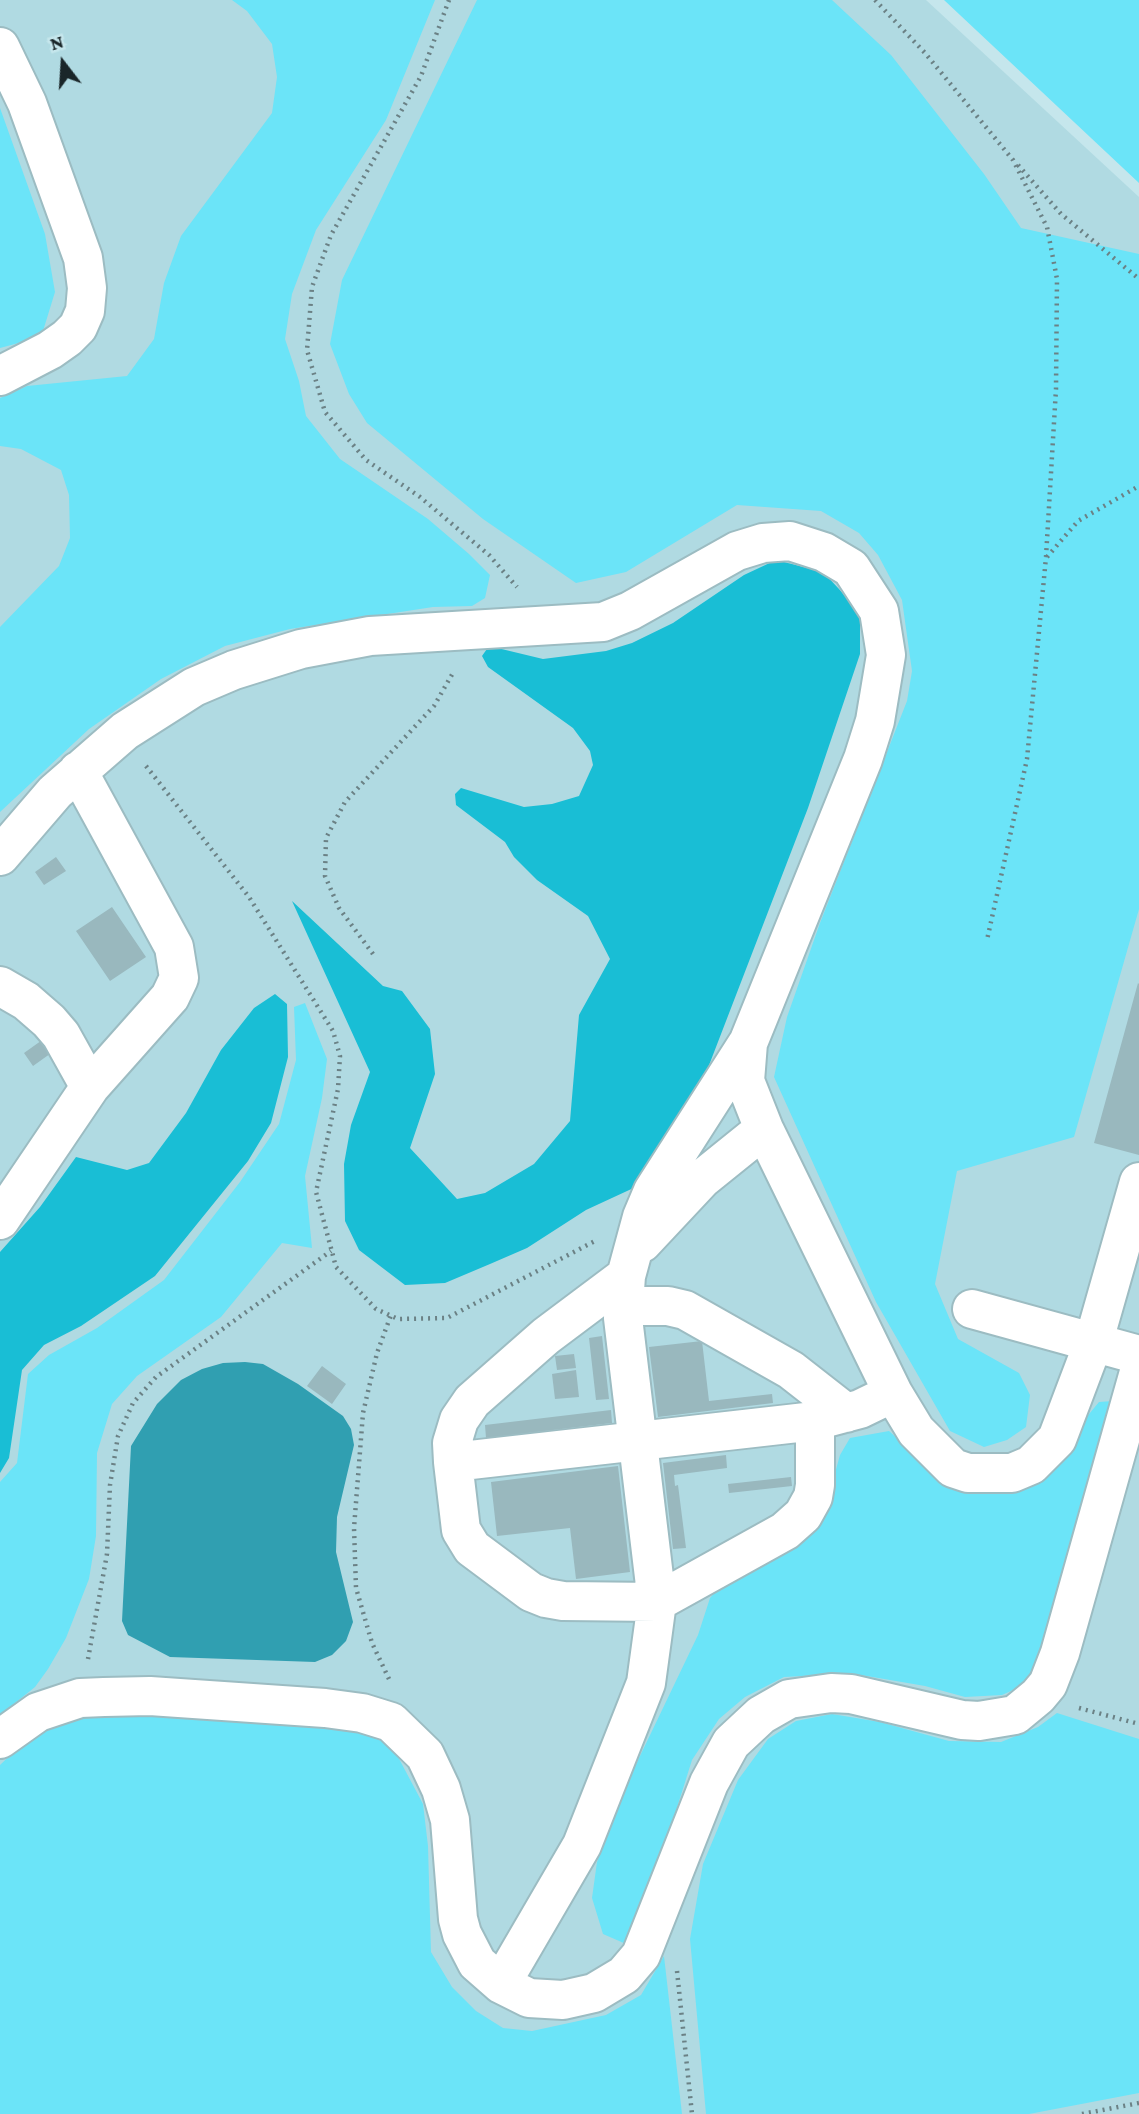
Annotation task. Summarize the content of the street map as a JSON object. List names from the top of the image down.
{
  "north": "top"
}
